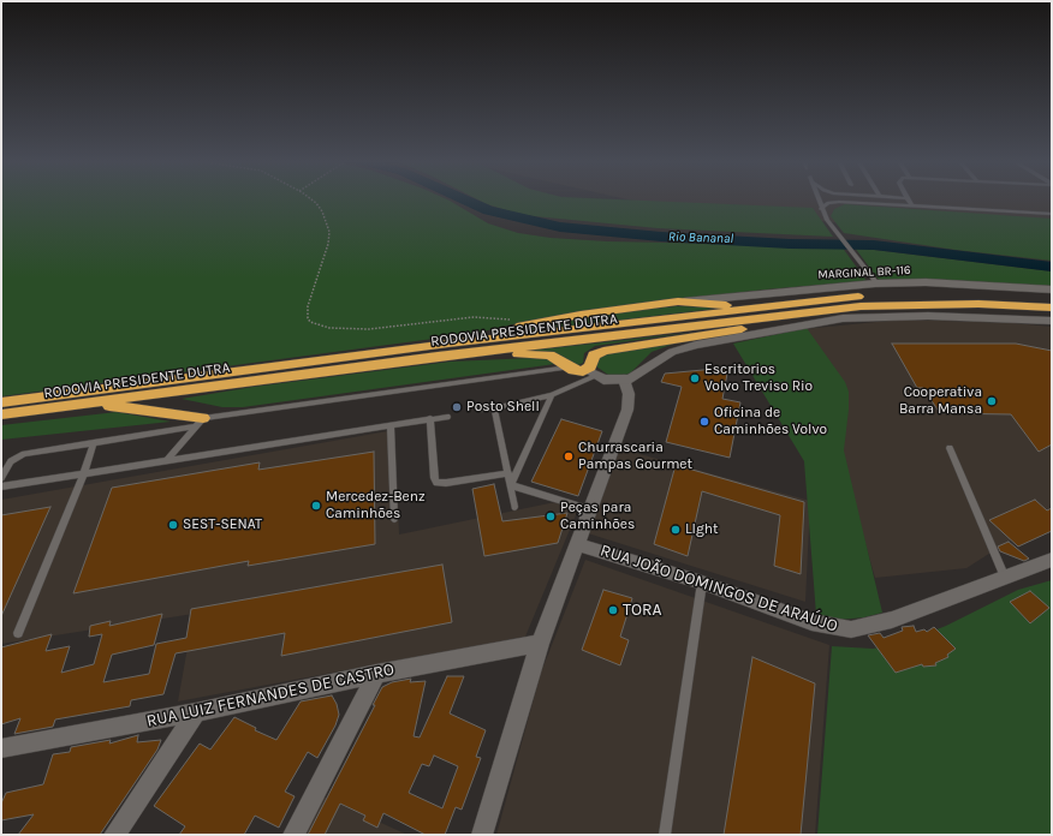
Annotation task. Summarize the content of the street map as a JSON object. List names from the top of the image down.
{
  "streets": {
    "highway": ["RODOVIA PRESIDENTE DUTRA"],
    "street": ["MARGINAL BR-116", "RUA JOÃO DOMINGOS DE ARAÚJO", "RUA LUIZ FERNANDES DE CASTRO"]
  },
  "water": ["Rio Bananal"],
  "places": [
    "Escritorios Volvo Treviso Rio",
    "Cooperativa Barra Mansa",
    "Posto Shell",
    "Oficina de Caminhões Volvo",
    "Churrascaria Pampas Gourmet",
    "Mercedez-Benz Caminhões",
    "Peças para Caminhões",
    "SEST-SENAT",
    "LIght",
    "TORA"
  ]
}
